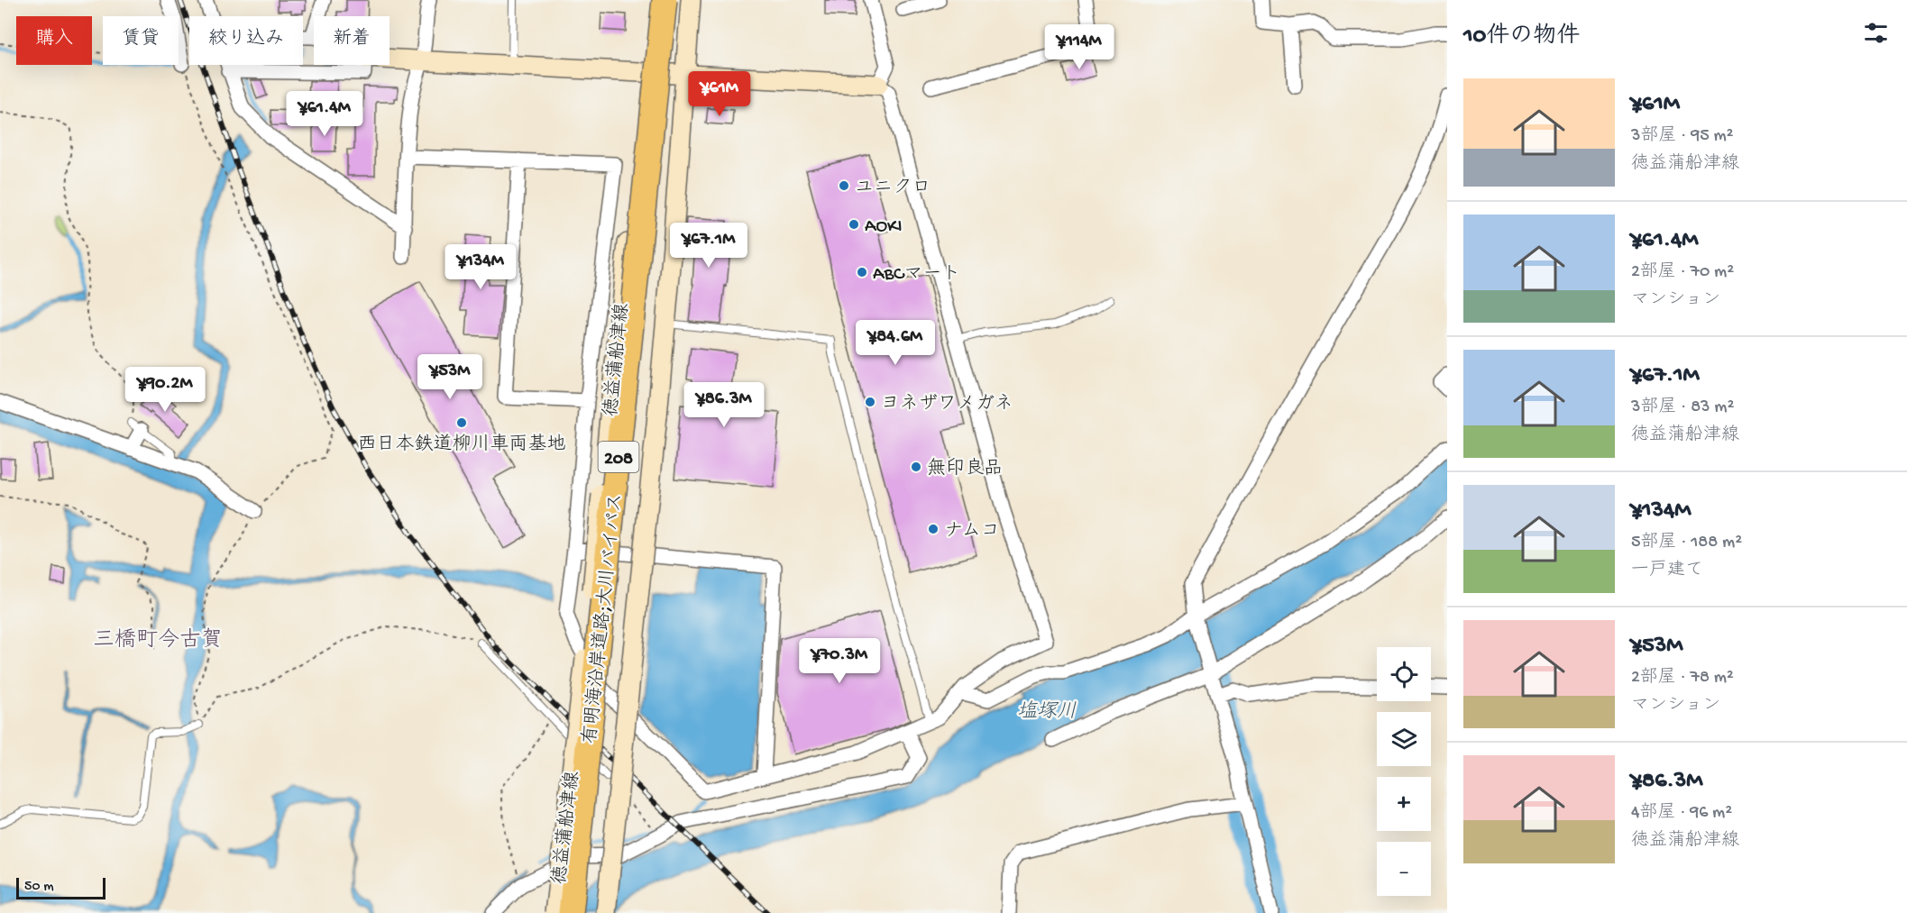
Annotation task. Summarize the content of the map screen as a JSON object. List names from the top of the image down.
{
  "streets": {
    "highway": ["208", "有明海沿岸道路;大川バイパス"],
    "main road": ["徳益蒲船津線"]
  },
  "districts": ["三橋町今古賀"],
  "water": ["塩塚川"],
  "places": [
    "ユニクロ",
    "AOKI",
    "ABCマート",
    "ヨネザワメガネ",
    "西日本鉄道柳川車両基地",
    "無印良品",
    "ナムコ"
  ],
  "scale_bar": "50 m",
  "page": {
    "heading": "10件の物件",
    "chip": [
      "購入",
      "賃貸",
      "絞り込み",
      "新着"
    ],
    "price": [
      "¥114M",
      "¥61M",
      "¥61.4M",
      "¥67.1M",
      "¥134M",
      "¥84.6M",
      "¥53M",
      "¥90.2M",
      "¥86.3M",
      "¥70.3M"
    ],
    "list": [
      {
        "name": "¥61M",
        "note": "3部屋 · 95 m² · 徳益蒲船津線"
      },
      {
        "name": "¥61.4M",
        "note": "2部屋 · 70 m² · マンション"
      },
      {
        "name": "¥67.1M",
        "note": "3部屋 · 83 m² · 徳益蒲船津線"
      },
      {
        "name": "¥134M",
        "note": "5部屋 · 188 m² · 一戸建て"
      },
      {
        "name": "¥53M",
        "note": "2部屋 · 78 m² · マンション"
      },
      {
        "name": "¥86.3M",
        "note": "4部屋 · 96 m² · 徳益蒲船津線"
      }
    ],
    "map_buttons": ["+", "−"],
    "scale": "50 m"
  }
}
